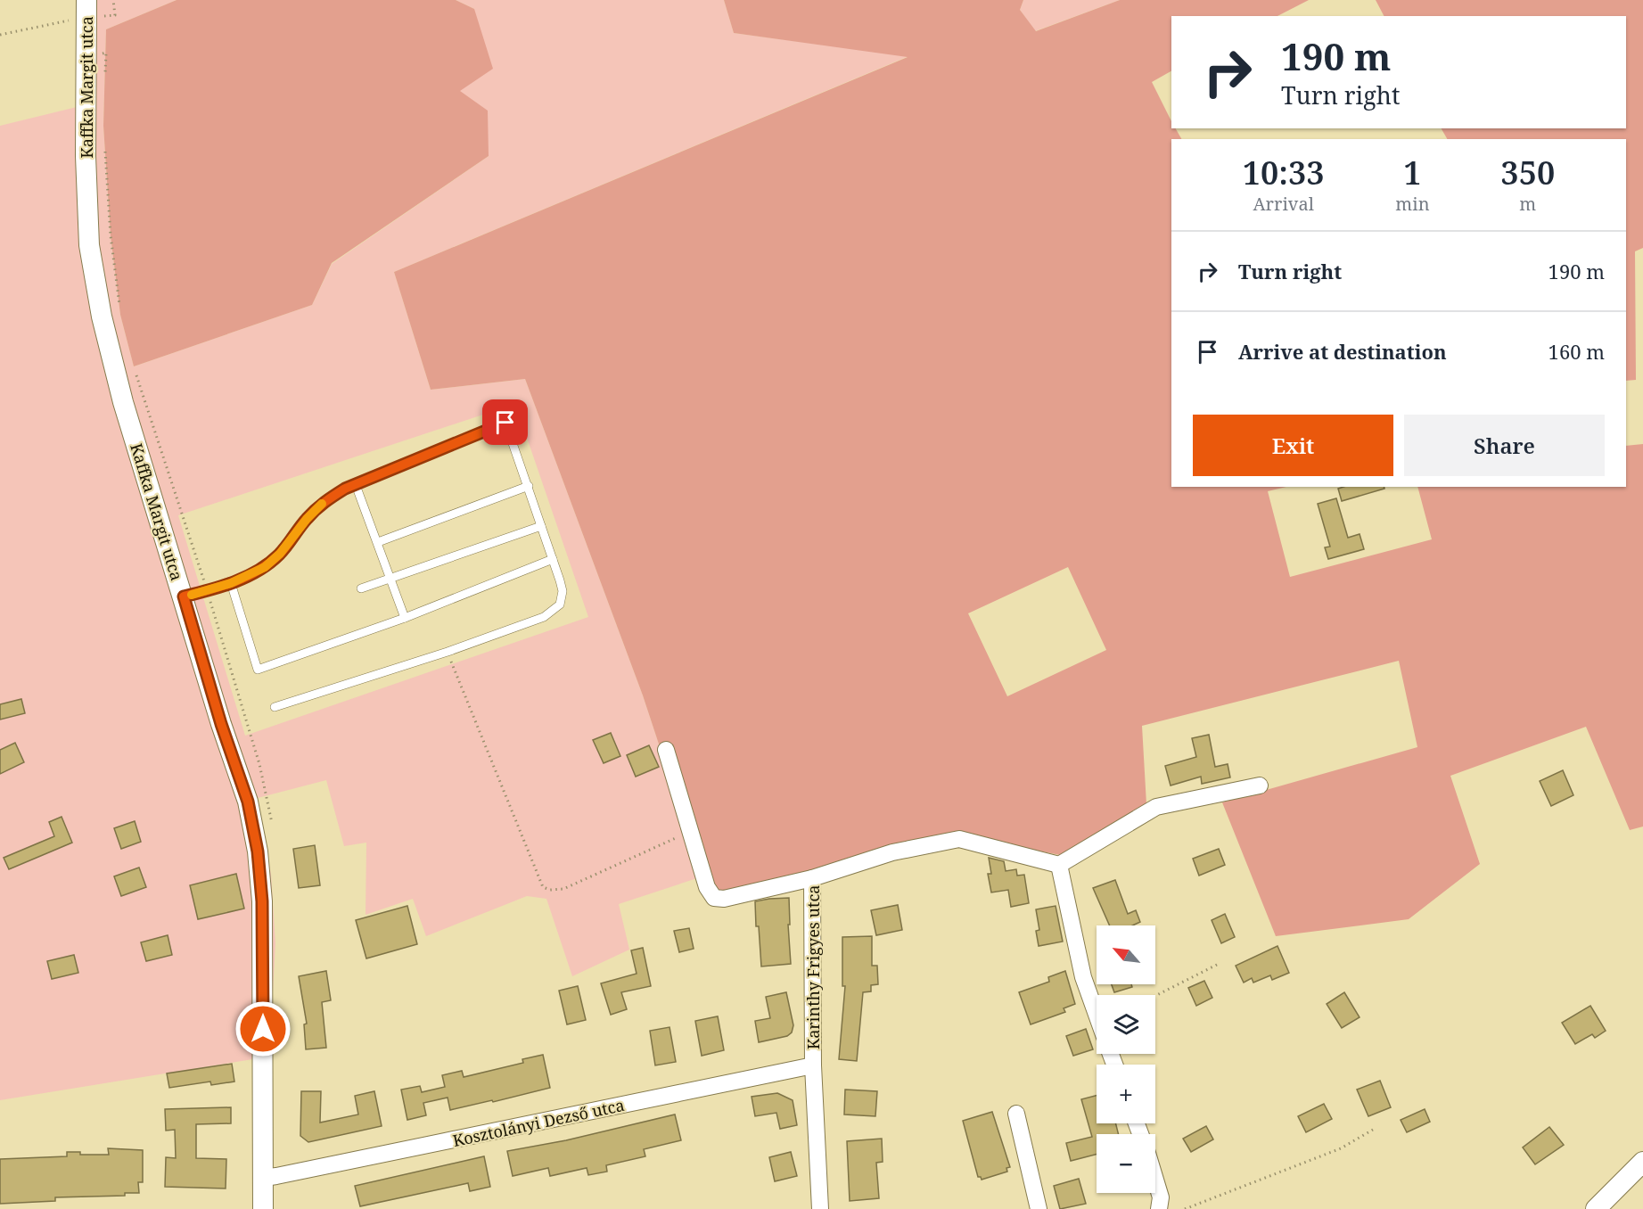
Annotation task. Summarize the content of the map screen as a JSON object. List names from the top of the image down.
{
  "streets": {
    "street": ["Kaffka Margit utca", "Karinthy Frigyes utca", "Kosztolányi Dezső utca"]
  },
  "crossings": [
    ["Kaffka Margit utca", "Kosztolányi Dezső utca"],
    ["Karinthy Frigyes utca", "Kosztolányi Dezső utca"]
  ],
  "north": "top left",
  "page": {
    "turn": ["190 m", "Turn right"],
    "eta": [
      "10:33",
      "Arrival",
      "1",
      "min",
      "350",
      "m"
    ],
    "list": [
      {
        "name": "Turn right",
        "value": "190 m"
      },
      {
        "name": "Arrive at destination",
        "value": "160 m"
      }
    ],
    "buttons": ["Exit", "Share"],
    "map_buttons": ["+", "−"]
  }
}
